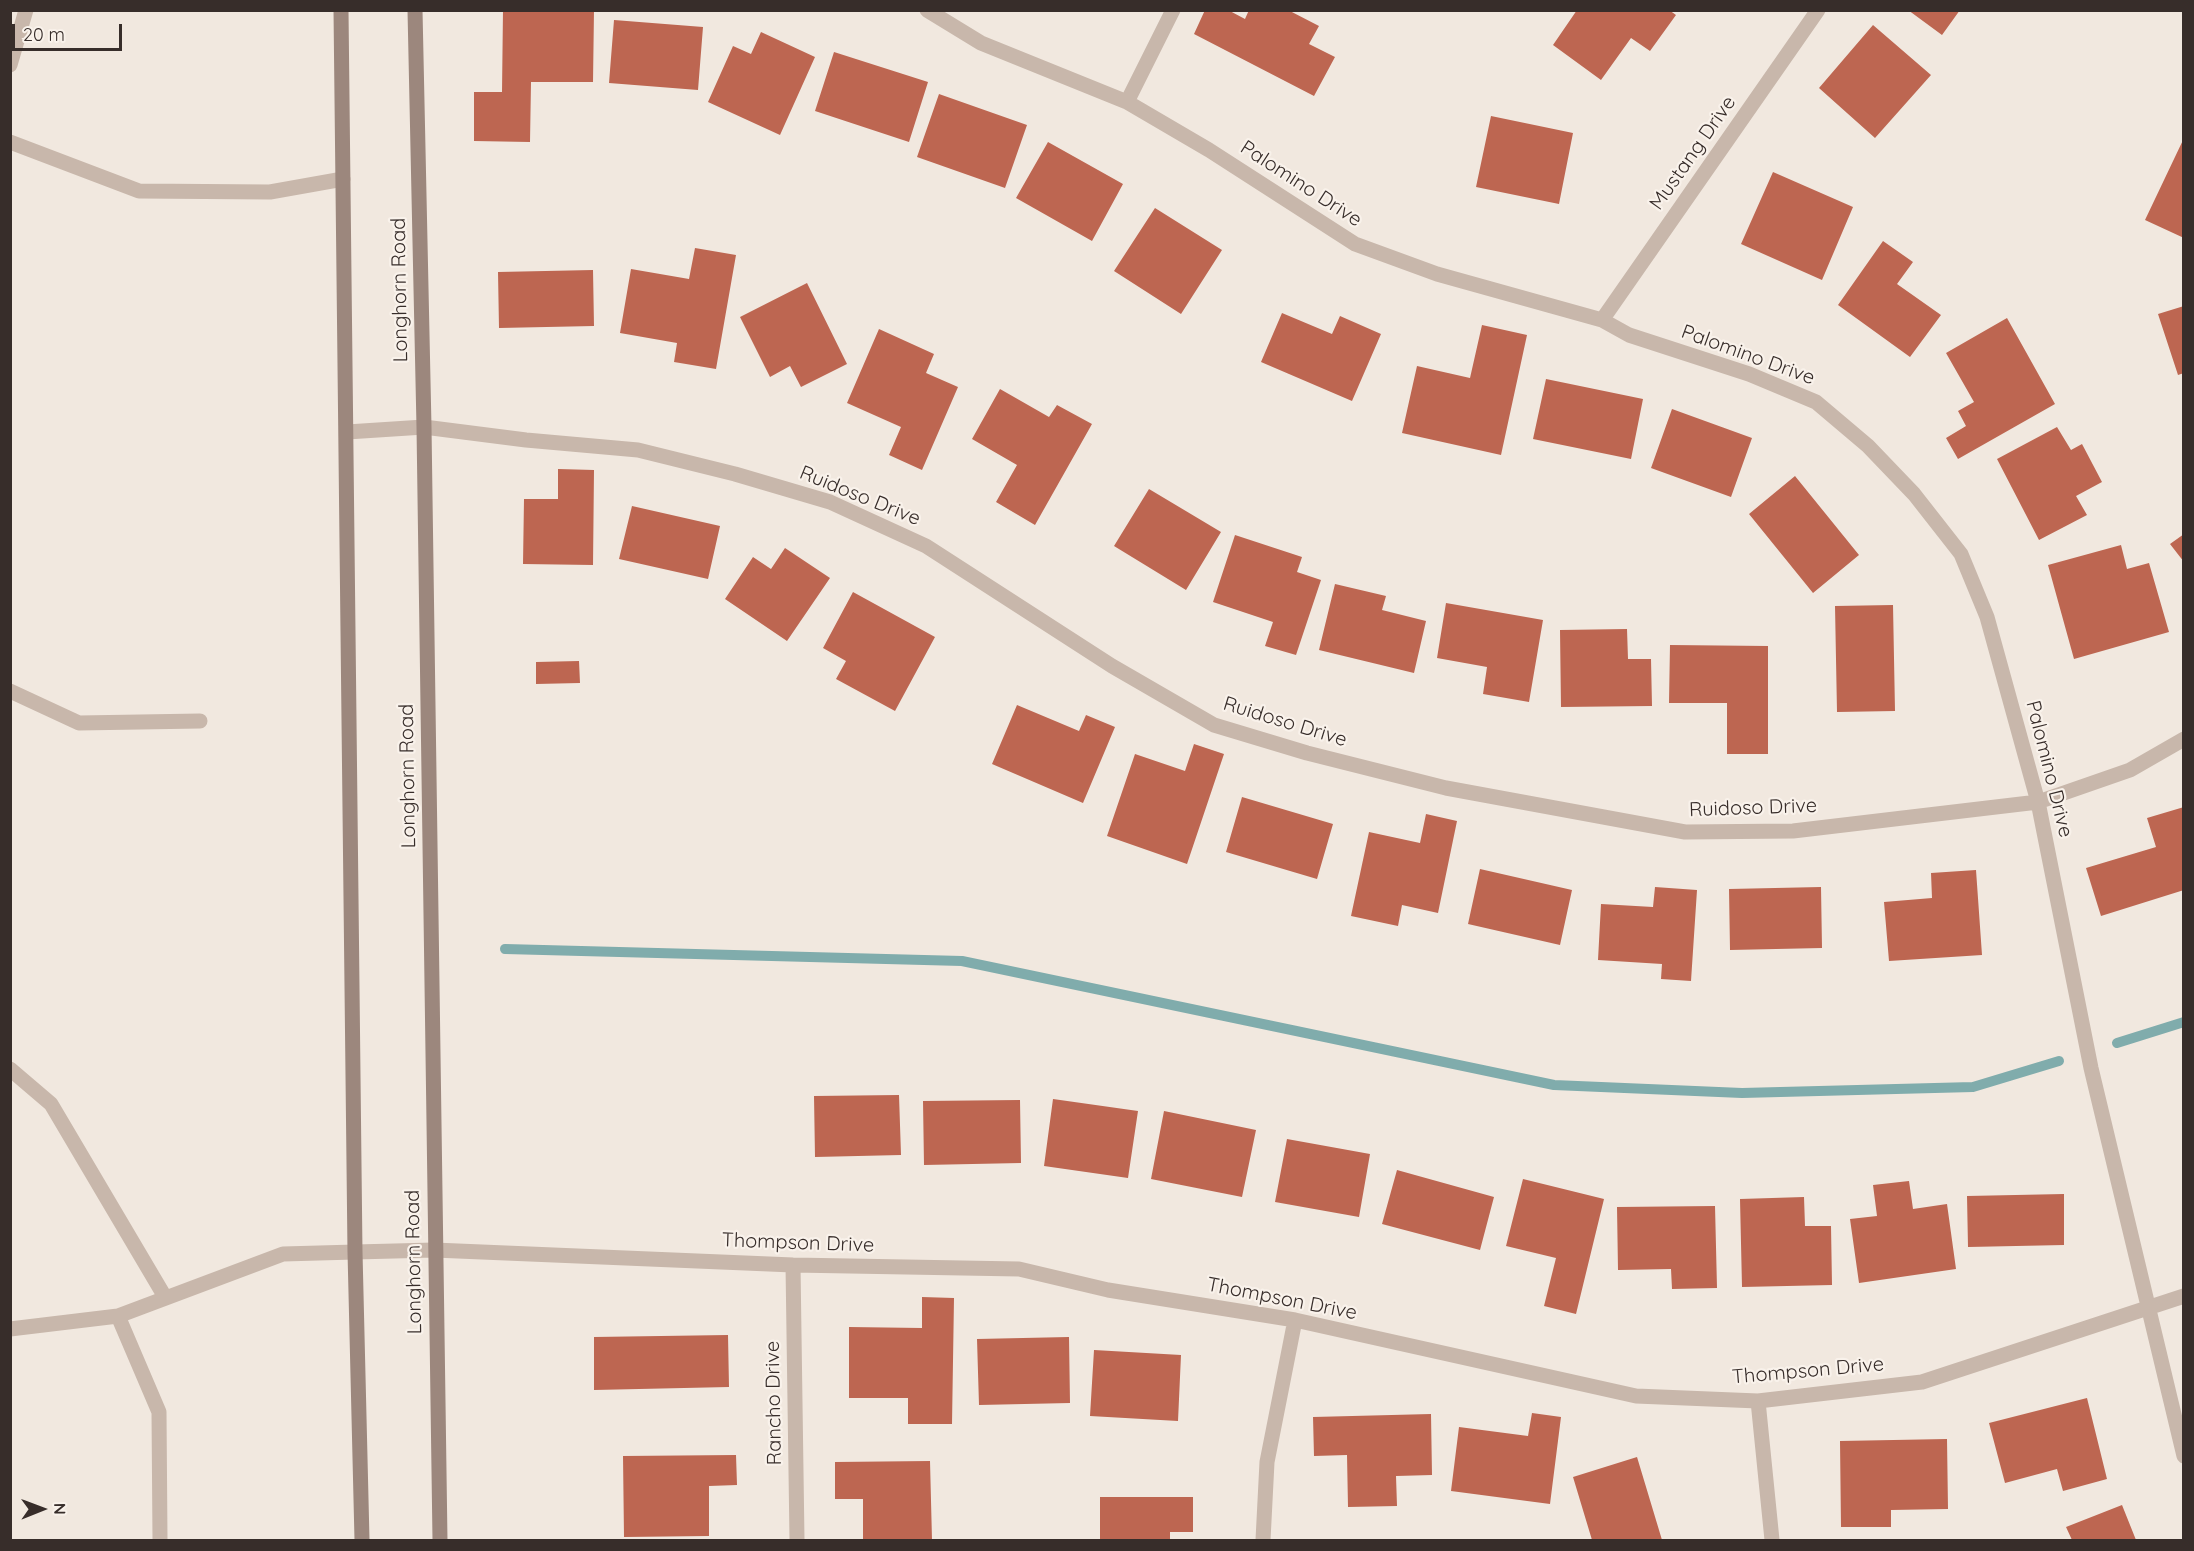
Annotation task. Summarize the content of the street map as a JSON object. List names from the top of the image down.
{
  "streets": {
    "main road": ["Longhorn Road"],
    "street": [
      "Mustang Drive",
      "Palomino Drive",
      "Ruidoso Drive",
      "Thompson Drive",
      "Rancho Drive"
    ]
  },
  "crossings": [
    ["Mustang Drive", "Palomino Drive"],
    ["Palomino Drive", "Ruidoso Drive"],
    ["Palomino Drive", "Thompson Drive"],
    ["Longhorn Road", "Ruidoso Drive"],
    ["Longhorn Road", "Thompson Drive"],
    ["Thompson Drive", "Rancho Drive"]
  ],
  "scale_bar": "20 m",
  "north": "right"
}
